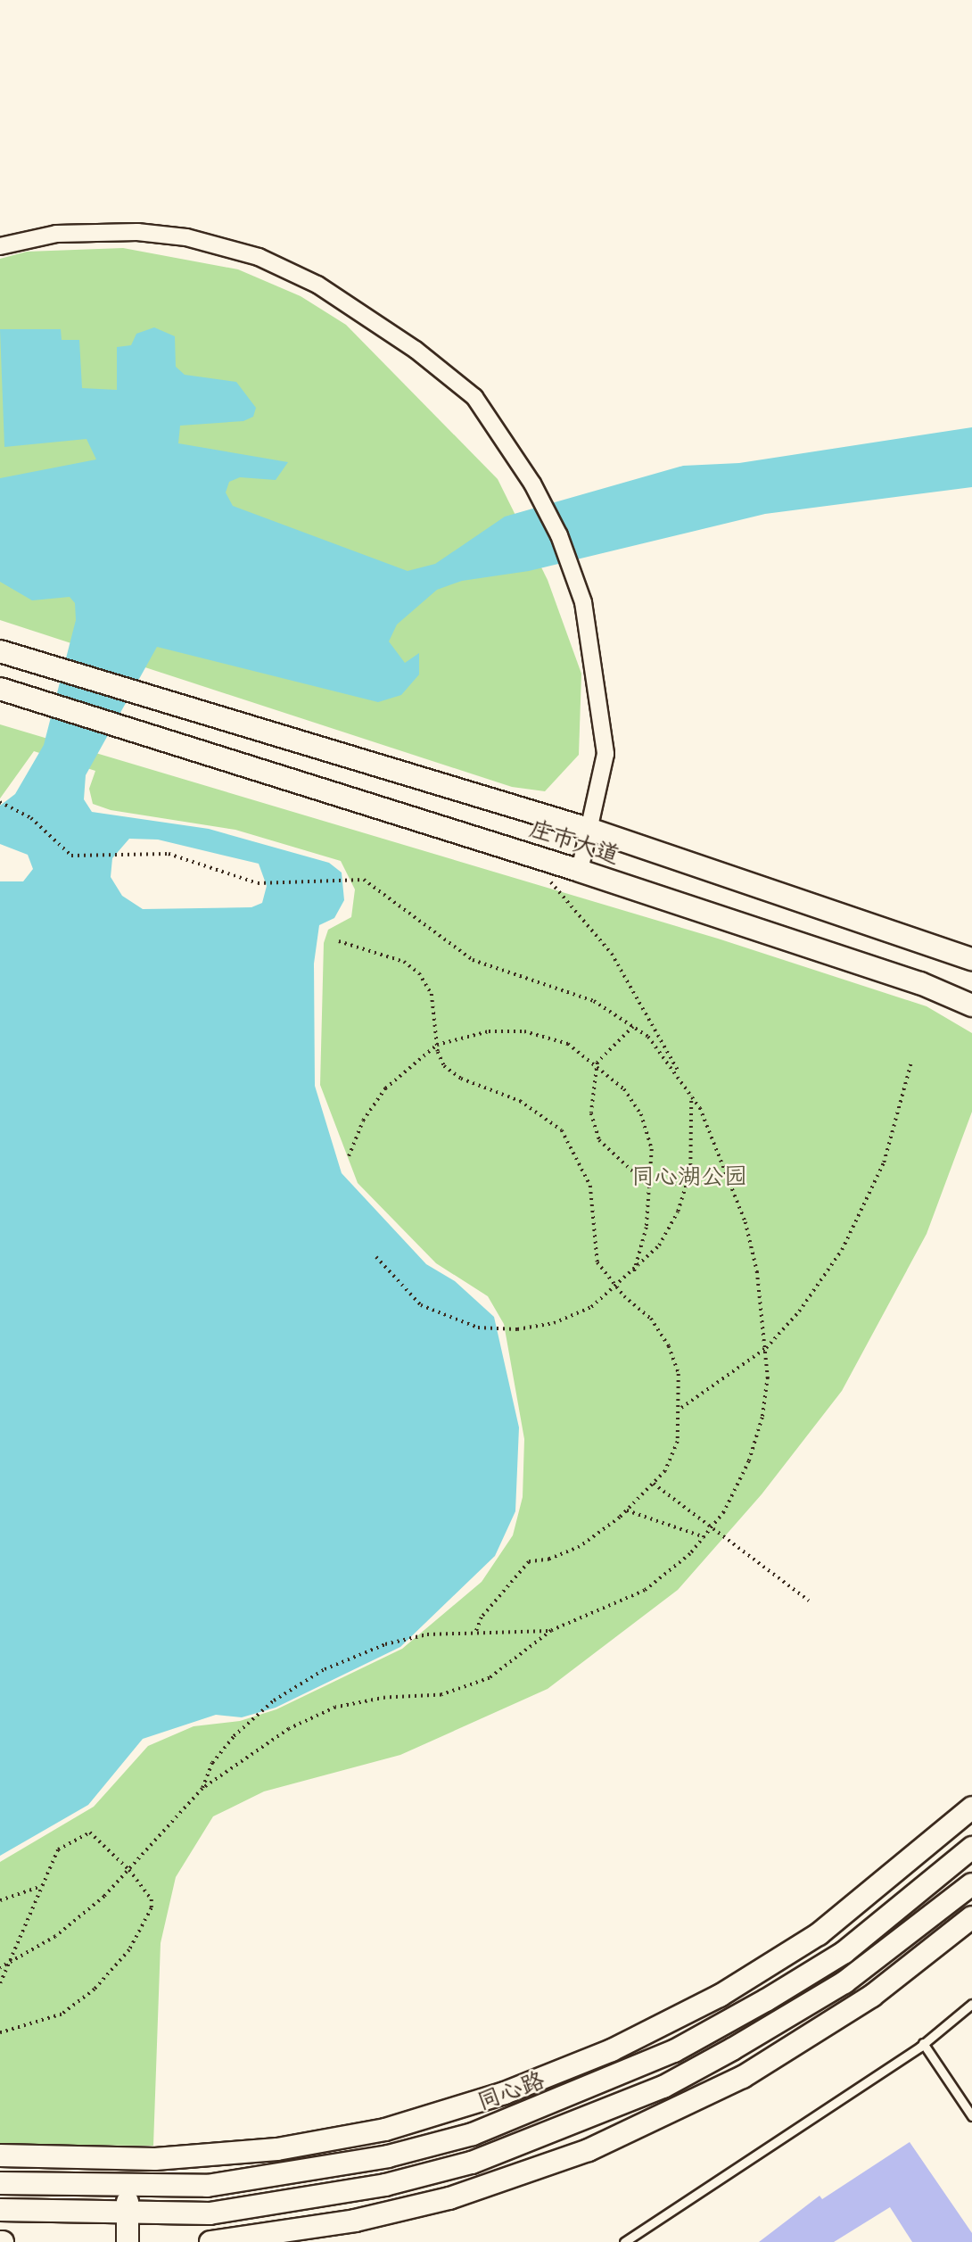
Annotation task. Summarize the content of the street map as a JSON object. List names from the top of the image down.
{
  "streets": {
    "street": ["庄市大道", "同心路"]
  },
  "parks": ["同心湖公园"]
}
